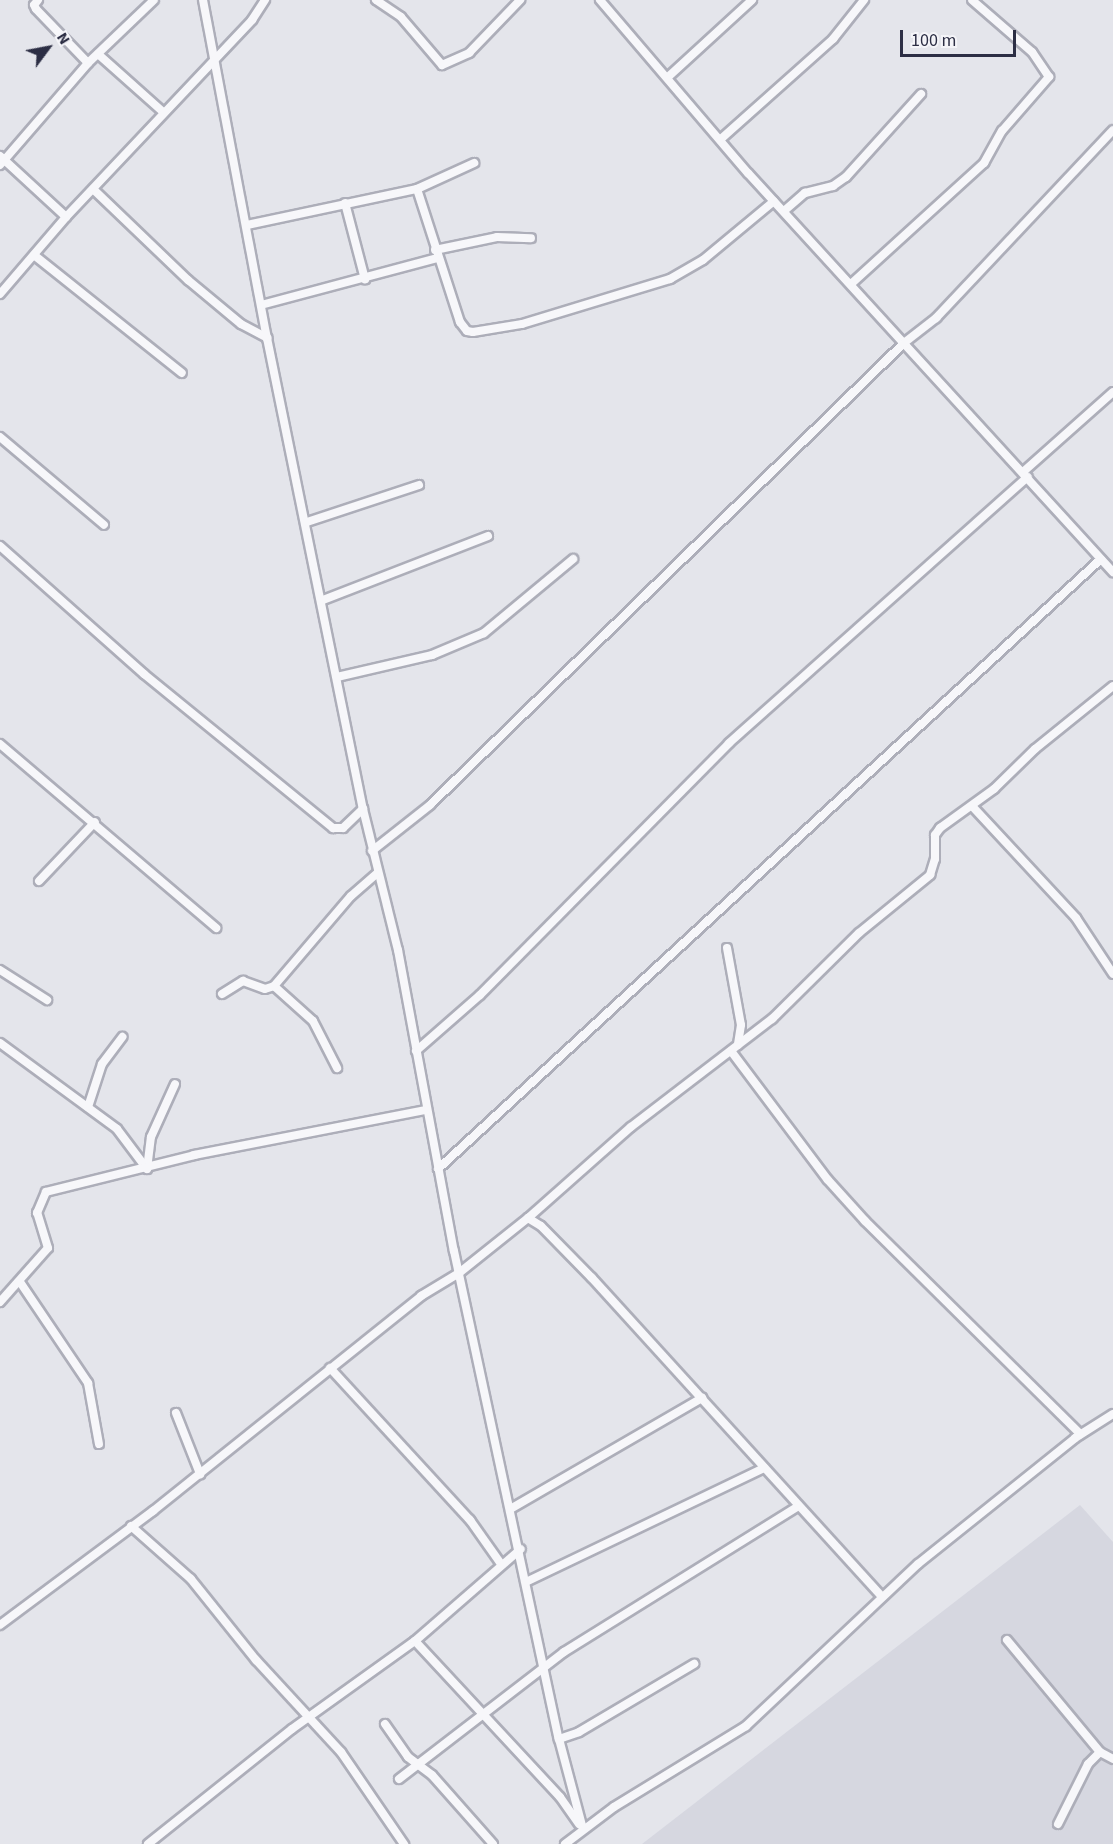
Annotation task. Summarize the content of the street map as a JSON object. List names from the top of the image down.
{
  "scale_bar": "100 m",
  "north": "top right"
}
